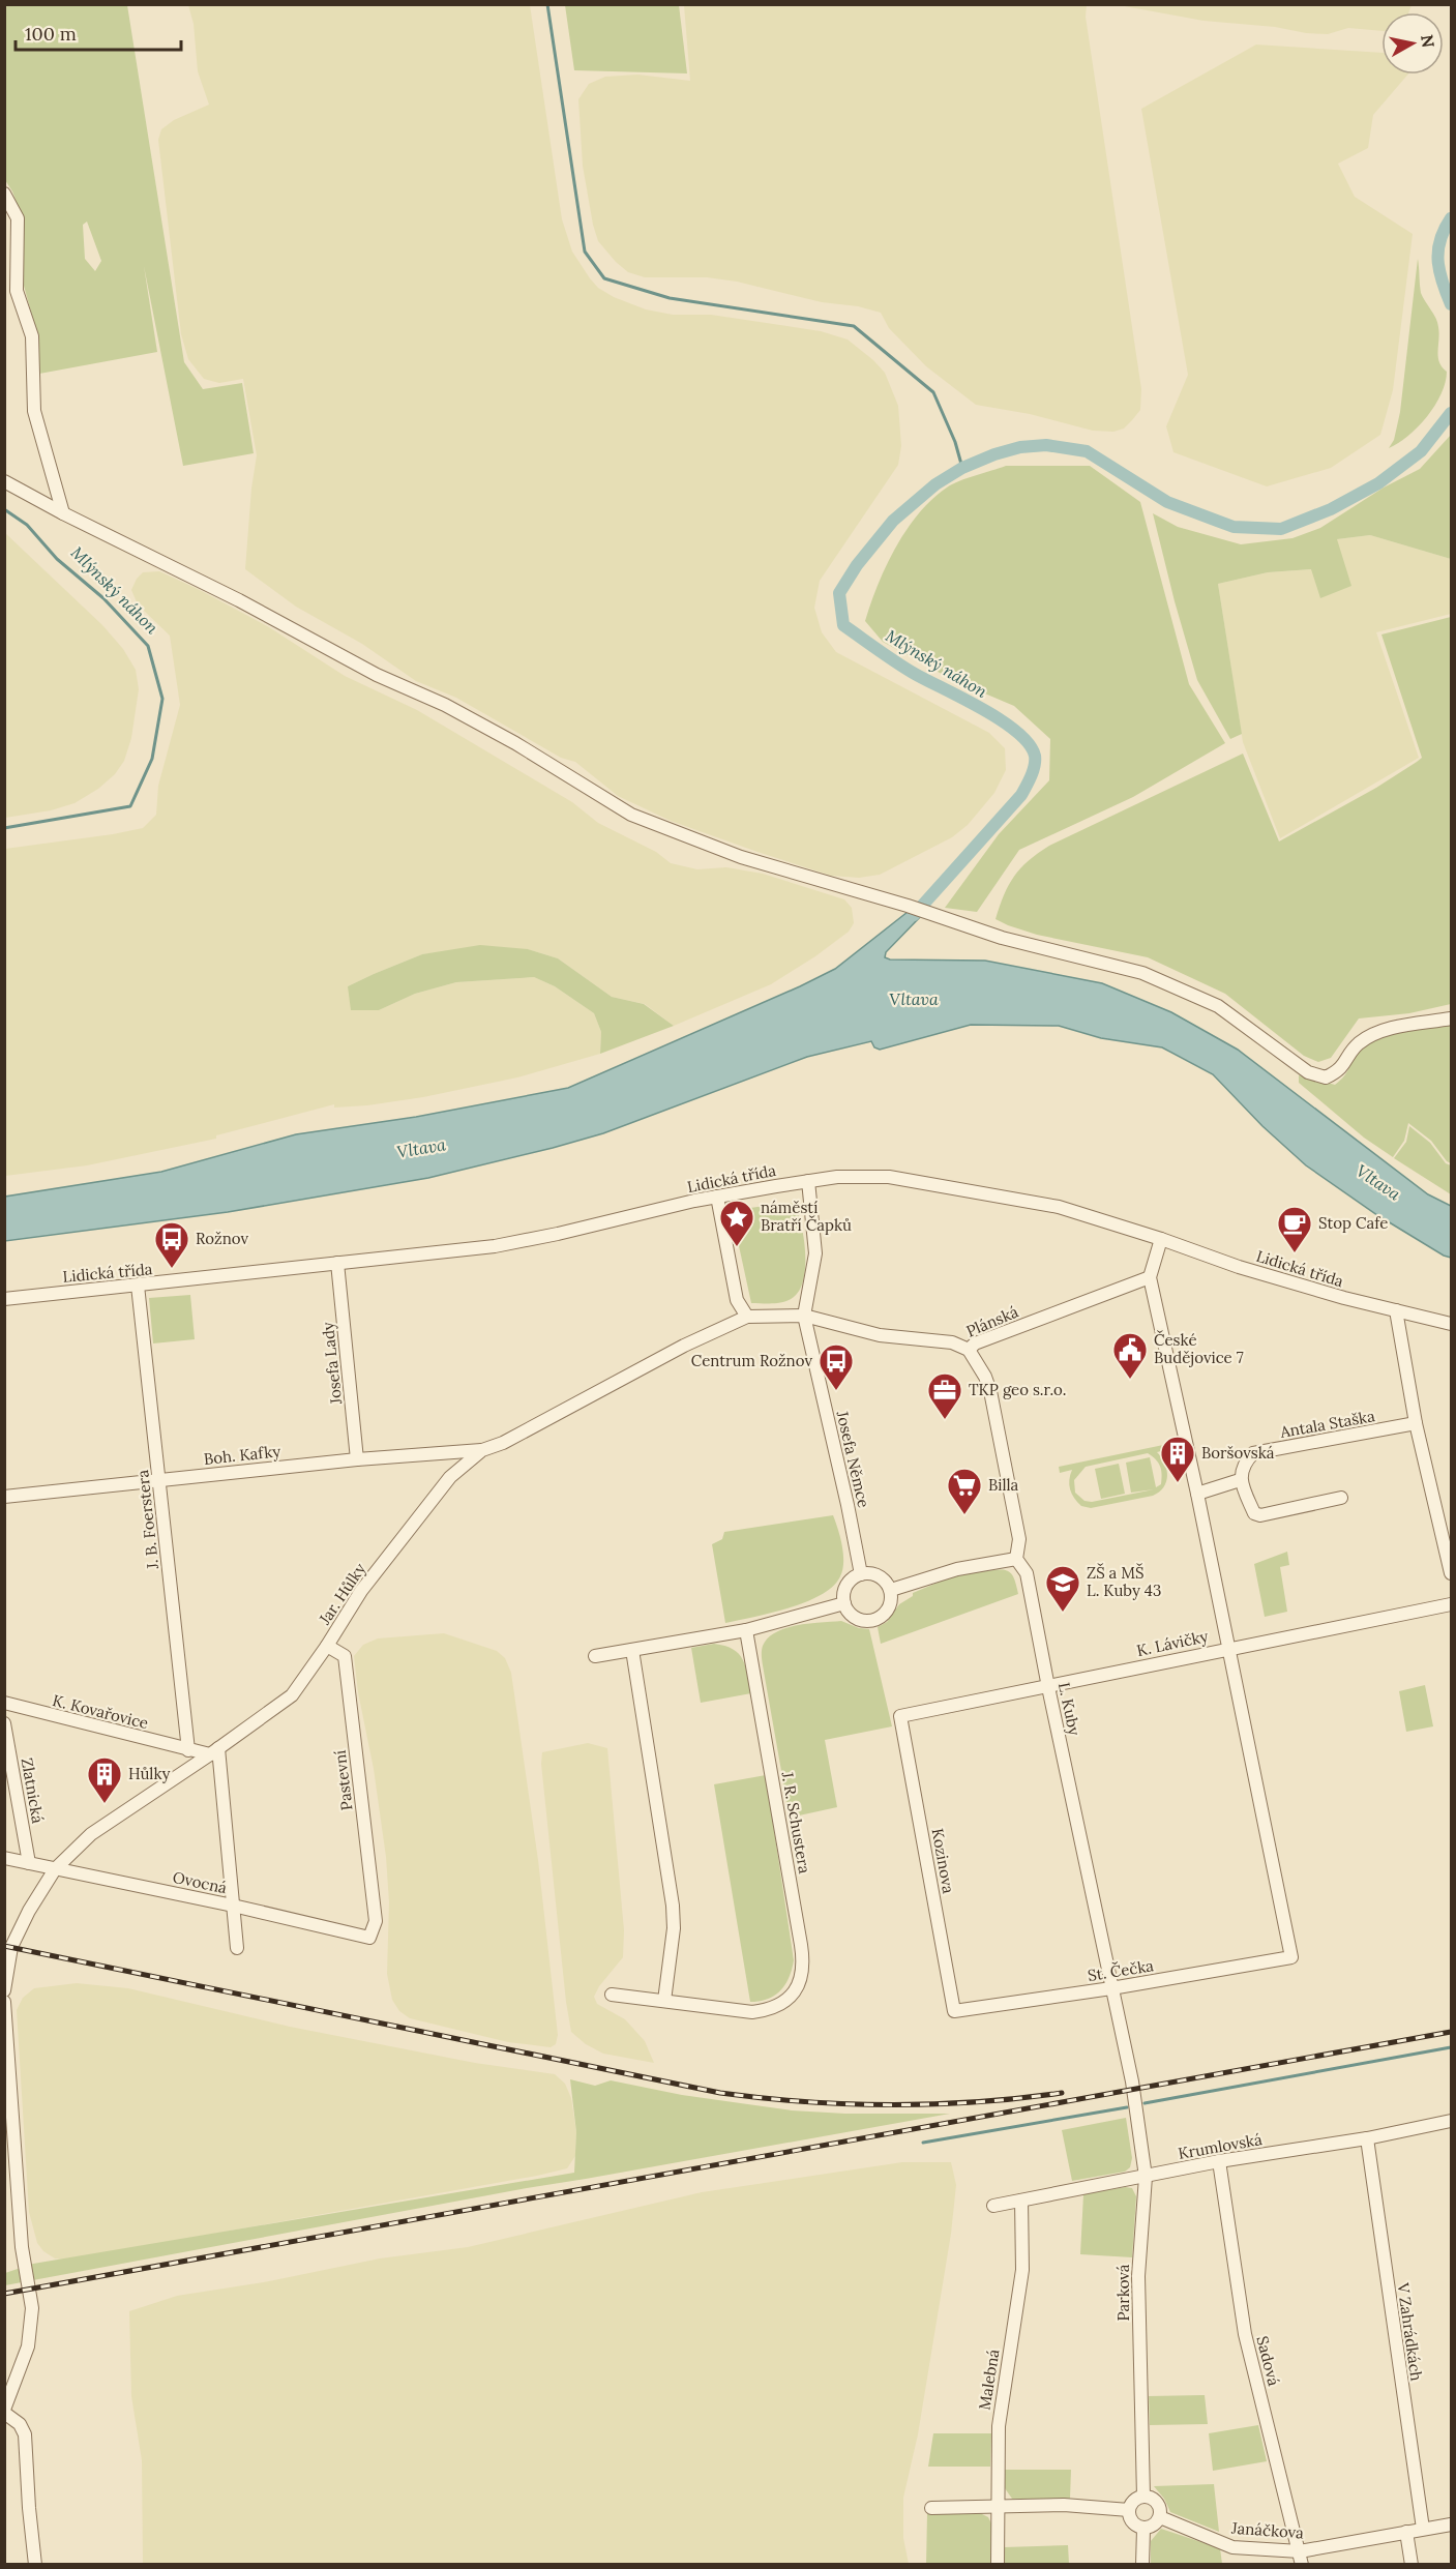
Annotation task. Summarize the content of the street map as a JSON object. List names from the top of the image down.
{
  "streets": {
    "street": [
      "Lidická třída",
      "Plánská",
      "Josefa Lady",
      "Antala Staška",
      "Boh. Kafky",
      "Josefa Němce",
      "J. B. Foerstera",
      "Jar. Hůlky",
      "K. Lávičky",
      "L. Kuby",
      "K. Kovařovice",
      "Pastevní",
      "Zlatnická",
      "J. R. Schustera",
      "Kozinova",
      "Ovocná",
      "St. Čečka",
      "Krumlovská",
      "Parková",
      "V Zahrádkách",
      "Sadová",
      "Malebná",
      "Janáčkova"
    ]
  },
  "crossings": [
    ["Lidická třída", "Josefa Lady"],
    ["Lidická třída", "J. B. Foerstera"],
    ["Plánská", "Josefa Němce"],
    ["Plánská", "Jar. Hůlky"],
    ["Plánská", "L. Kuby"],
    ["Josefa Lady", "Boh. Kafky"],
    ["Boh. Kafky", "J. B. Foerstera"],
    ["Boh. Kafky", "Jar. Hůlky"],
    ["J. B. Foerstera", "K. Kovařovice"],
    ["Jar. Hůlky", "K. Kovařovice"],
    ["Jar. Hůlky", "Pastevní"],
    ["Jar. Hůlky", "Ovocná"],
    ["K. Lávičky", "L. Kuby"],
    ["K. Lávičky", "Kozinova"],
    ["K. Lávičky", "St. Čečka"],
    ["L. Kuby", "St. Čečka"],
    ["L. Kuby", "Parková"],
    ["Pastevní", "Ovocná"],
    ["Zlatnická", "Ovocná"],
    ["Kozinova", "St. Čečka"],
    ["Krumlovská", "Parková"],
    ["Krumlovská", "V Zahrádkách"],
    ["Krumlovská", "Sadová"],
    ["Krumlovská", "Malebná"],
    ["Parková", "Janáčkova"],
    ["V Zahrádkách", "Janáčkova"],
    ["Sadová", "Janáčkova"]
  ],
  "water": ["Mlýnský náhon", "Vltava"],
  "places": {
    "place": ["náměstí Bratří Čapků"],
    "cafe": ["Stop Cafe"],
    "bus stop": ["Rožnov", "Centrum Rožnov"],
    "public building": ["České Budějovice 7"],
    "office": ["TKP geo s.r.o."],
    "building": ["Boršovská", "Hůlky"],
    "supermarket": ["Billa"],
    "school or university": ["ZŠ a MŠ L. Kuby 43"]
  },
  "scale_bar": "100 m",
  "north": "right"
}
